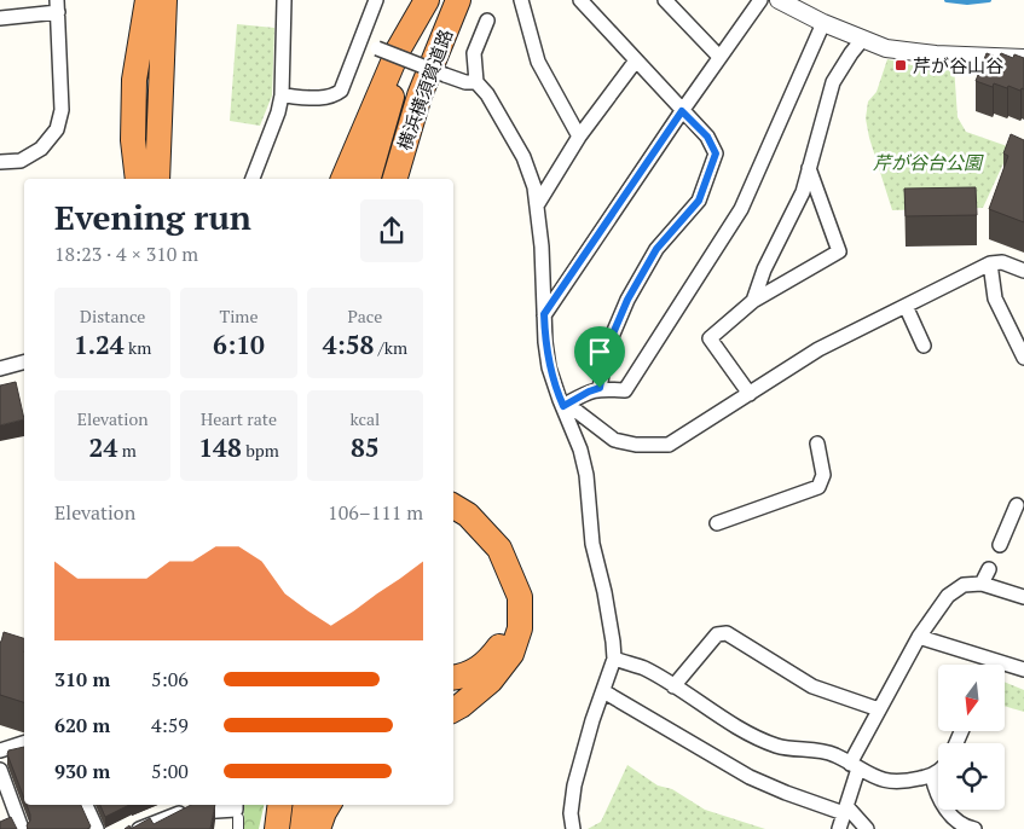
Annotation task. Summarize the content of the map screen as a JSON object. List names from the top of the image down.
{
  "streets": {
    "highway": ["横浜横須賀道路"]
  },
  "parks": ["芹が谷台公園"],
  "places": {
    "transit": ["芹が谷山谷"]
  },
  "north": "bottom",
  "page": {
    "heading": ["Evening run", "18:23 · 4 × 310 m"],
    "stats": [
      ["Distance", "1.24 km"],
      ["Time", "6:10"],
      ["Pace", "4:58 /km"],
      ["Elevation", "24 m"],
      ["Heart rate", "148 bpm"],
      ["kcal", "85"]
    ],
    "chart": ["Elevation", "106–111 m"],
    "list": [
      {
        "name": "310 m",
        "note": "5:06"
      },
      {
        "name": "620 m",
        "note": "4:59"
      },
      {
        "name": "930 m",
        "note": "5:00"
      }
    ]
  }
}
